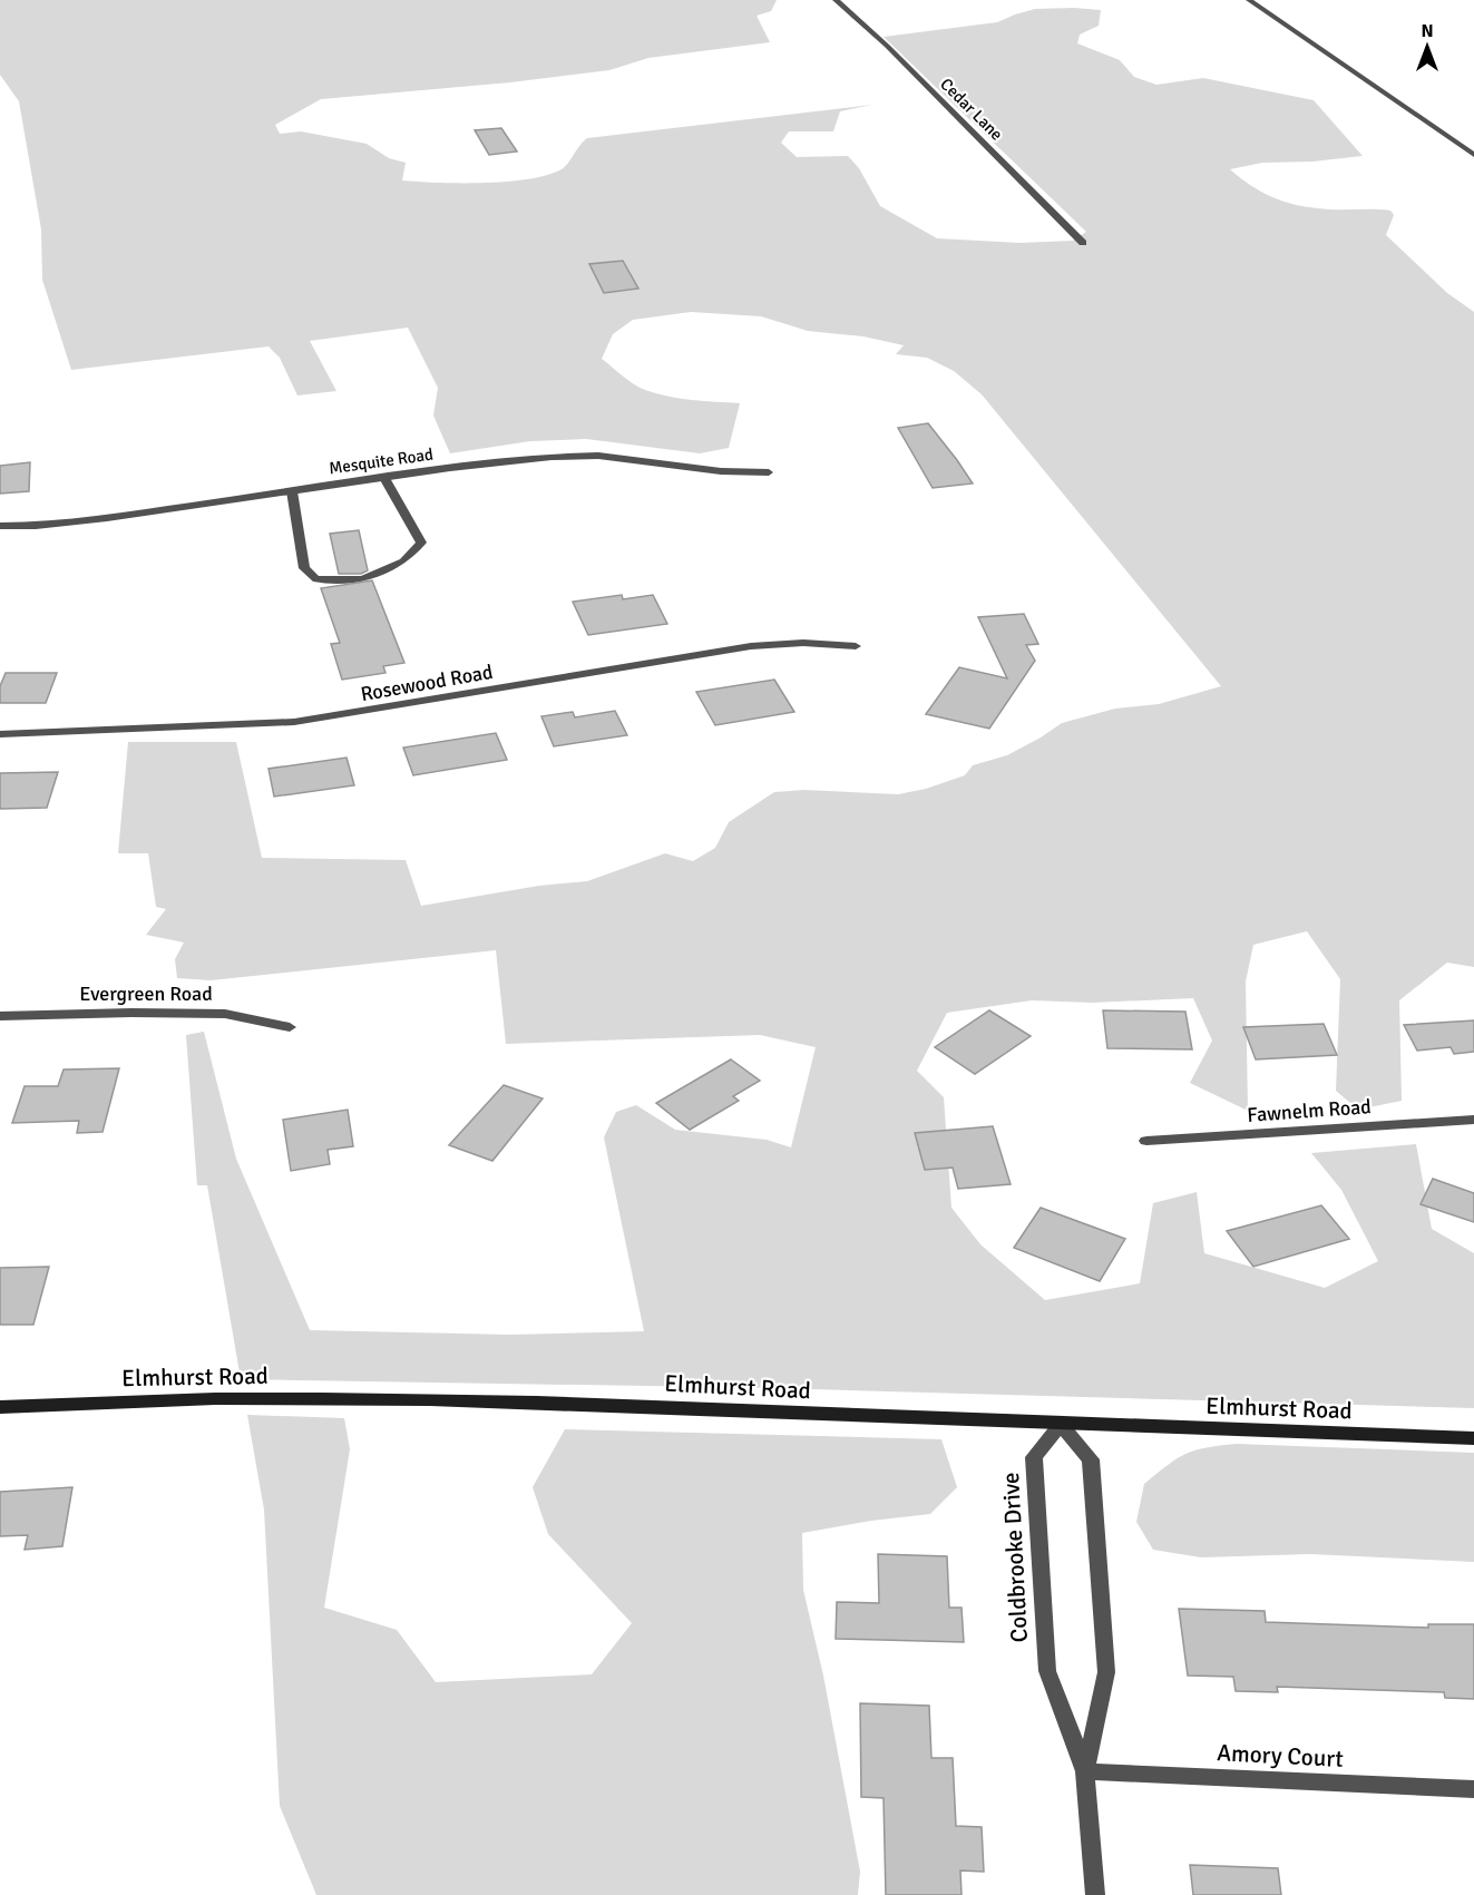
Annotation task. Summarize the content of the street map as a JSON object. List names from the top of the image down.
{
  "streets": {
    "street": [
      "Cedar Lane",
      "Mesquite Road",
      "Rosewood Road",
      "Evergreen Road",
      "Fawnelm Road",
      "Elmhurst Road",
      "Coldbrooke Drive",
      "Amory Court"
    ]
  },
  "crossings": [
    ["Elmhurst Road", "Coldbrooke Drive"],
    ["Coldbrooke Drive", "Amory Court"]
  ],
  "north": "top"
}
